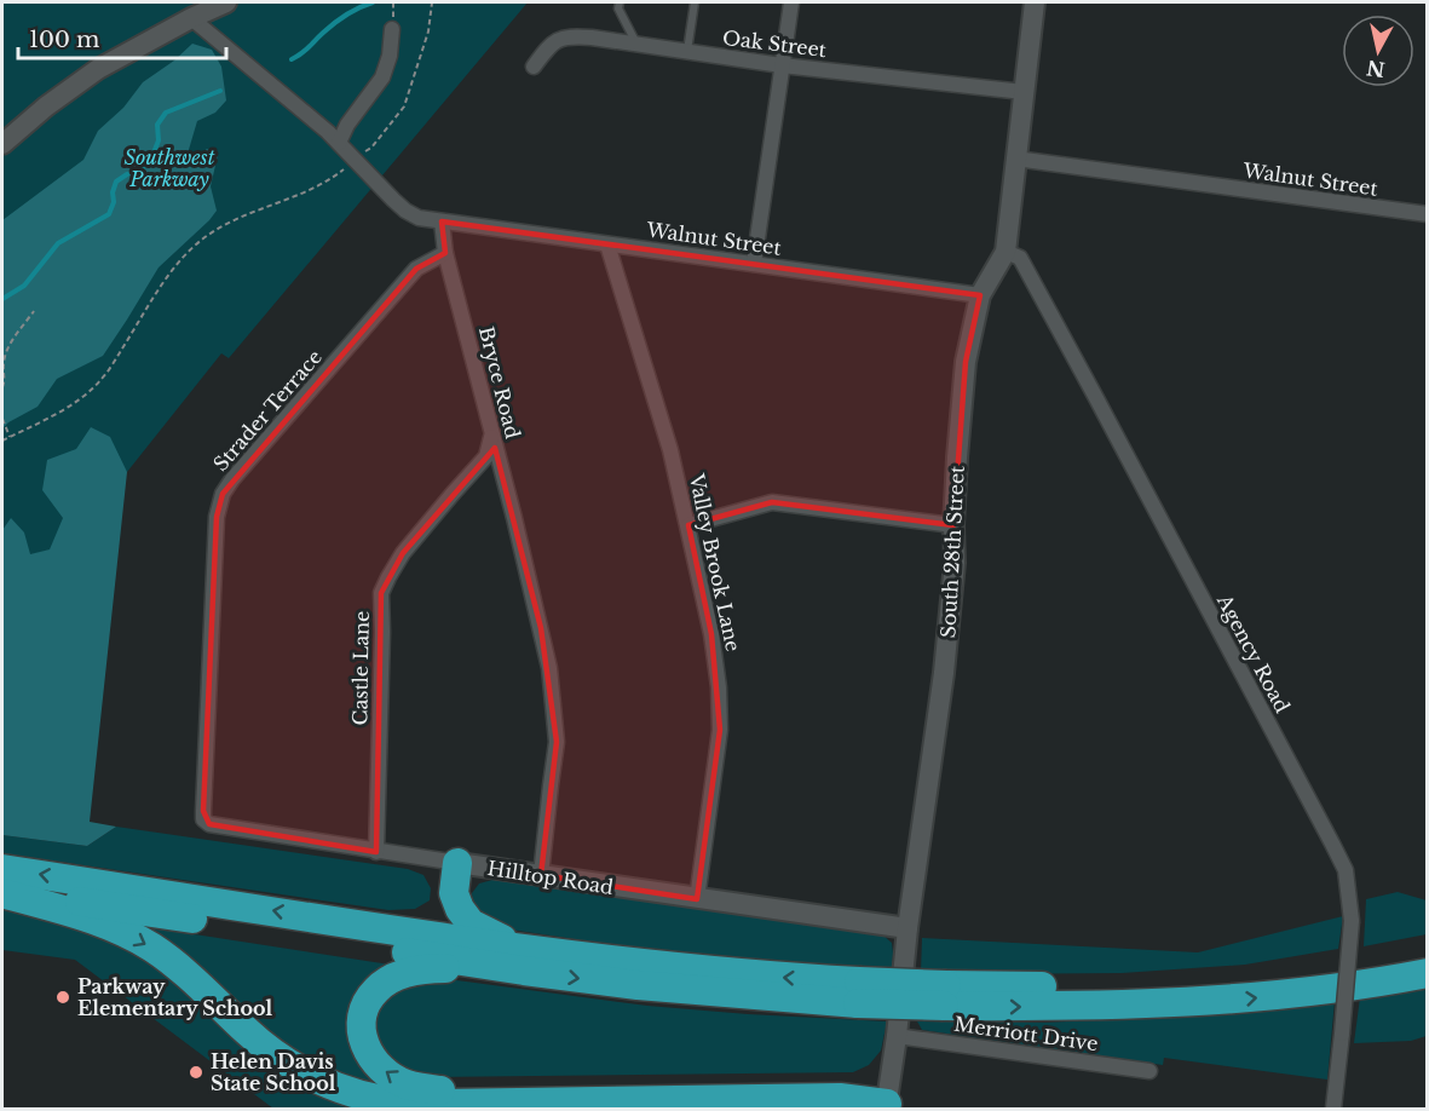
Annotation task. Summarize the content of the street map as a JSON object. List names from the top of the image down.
{
  "streets": {
    "street": [
      "Oak Street",
      "Walnut Street",
      "Bryce Road",
      "Strader Terrace",
      "South 28th Street",
      "Valley Brook Lane",
      "Agency Road",
      "Castle Lane",
      "Hilltop Road",
      "Merriott Drive"
    ]
  },
  "crossings": [
    ["Oak Street", "South 28th Street"],
    ["Walnut Street", "Bryce Road"],
    ["Walnut Street", "South 28th Street"],
    ["Walnut Street", "Valley Brook Lane"],
    ["Bryce Road", "Strader Terrace"],
    ["Bryce Road", "Castle Lane"],
    ["Bryce Road", "Hilltop Road"],
    ["Strader Terrace", "Hilltop Road"],
    ["South 28th Street", "Agency Road"],
    ["South 28th Street", "Hilltop Road"],
    ["South 28th Street", "Merriott Drive"],
    ["Valley Brook Lane", "Hilltop Road"],
    ["Castle Lane", "Hilltop Road"]
  ],
  "parks": ["Southwest Parkway"],
  "places": ["Parkway Elementary School", "Helen Davis State School"],
  "scale_bar": "100 m",
  "north": "bottom"
}
